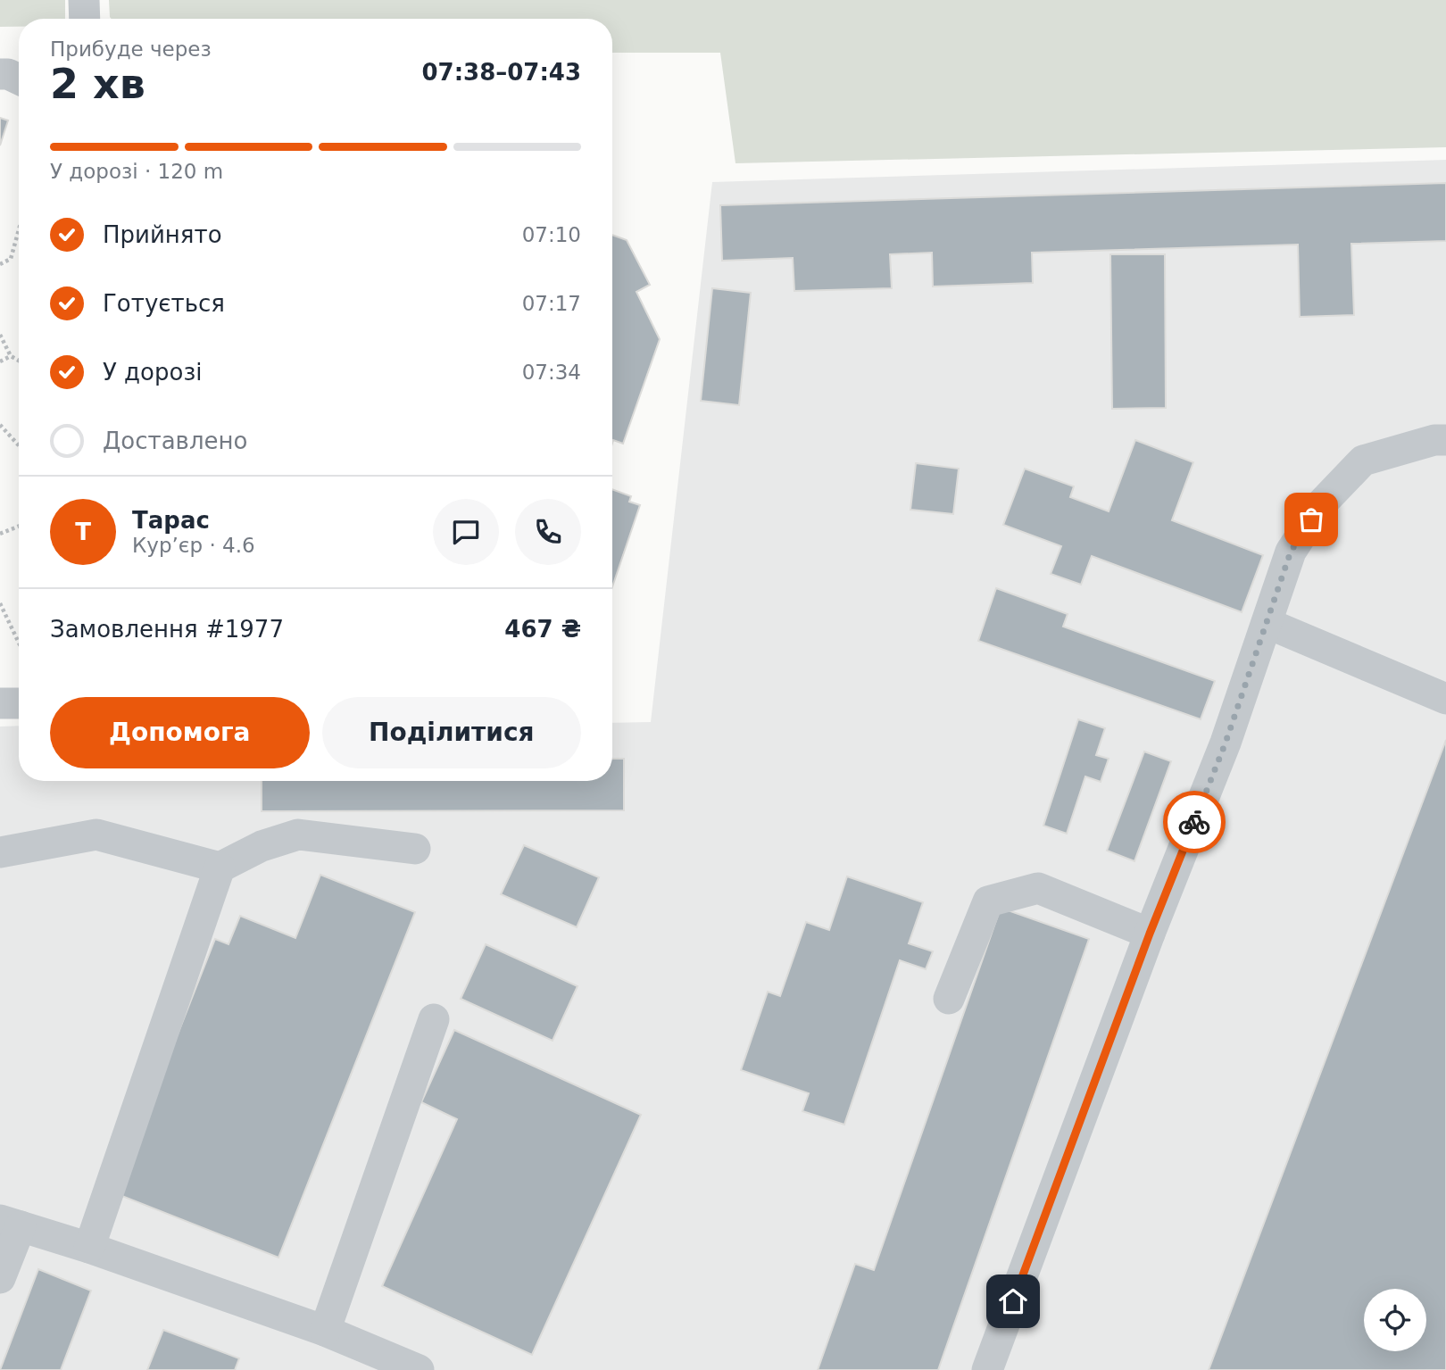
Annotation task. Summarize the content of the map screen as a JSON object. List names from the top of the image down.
{
  "page": {
    "heading": ["2 хв", "Прибуде через", "07:38–07:43"],
    "panel": [
      "Тарас",
      "Кур’єр · 4.6",
      "Замовлення #1977",
      "467 ₴"
    ],
    "bar": "У дорозі · 120 m",
    "list": [
      ["Прийнято", "07:10"],
      ["Готується", "07:17"],
      ["У дорозі", "07:34"],
      "Доставлено"
    ],
    "round": "Т",
    "buttons": ["Допомога", "Поділитися"]
  }
}
